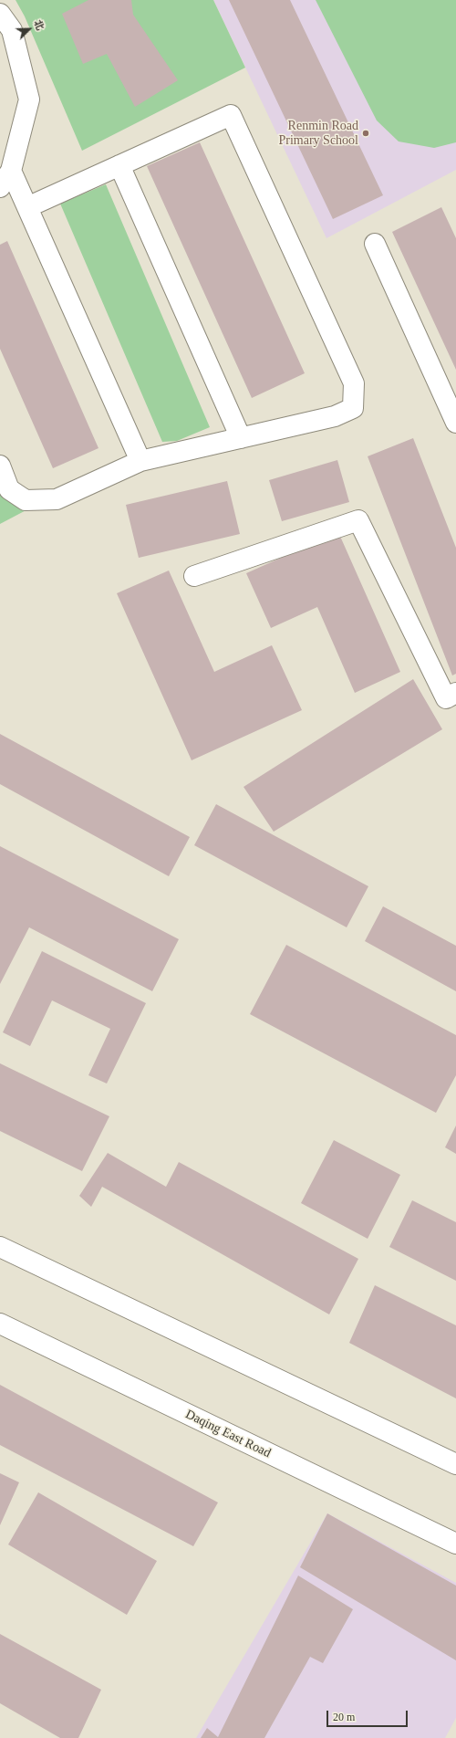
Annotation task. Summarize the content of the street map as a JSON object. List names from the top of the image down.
{
  "streets": {
    "main road": ["Daqing East Road"]
  },
  "places": ["Renmin Road Primary School"],
  "scale_bar": "20 m",
  "north": "top right"
}
